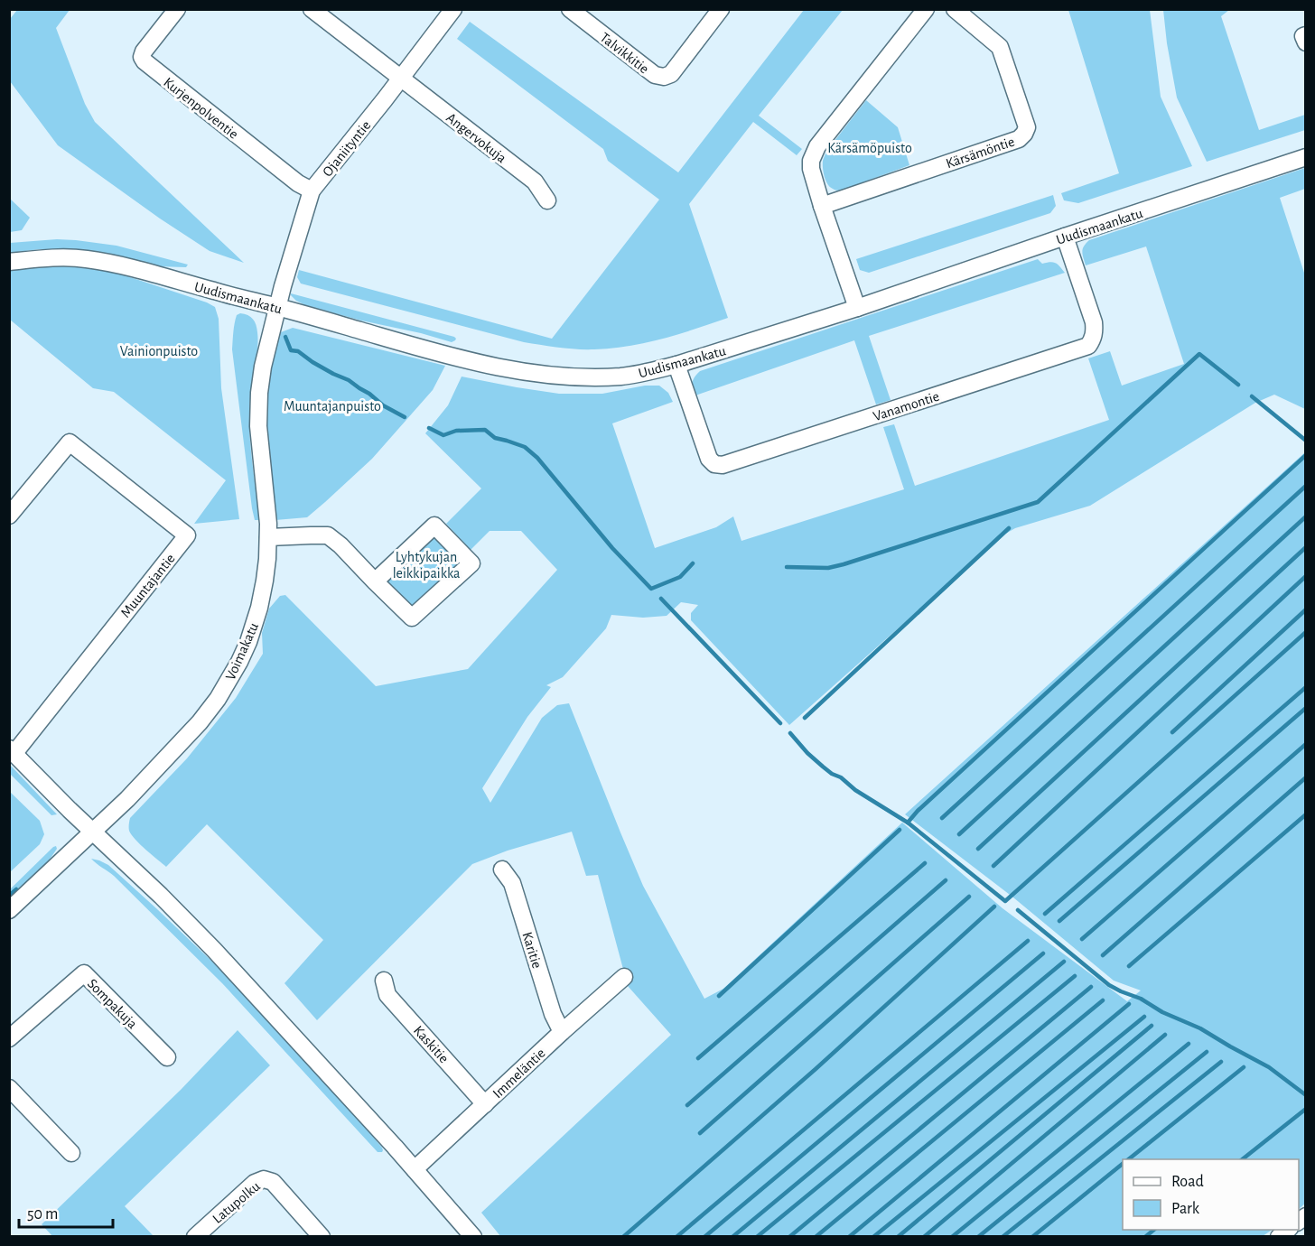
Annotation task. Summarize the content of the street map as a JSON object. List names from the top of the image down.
{
  "streets": {
    "street": [
      "Talvikkitie",
      "Kurjenpolventie",
      "Angervokuja",
      "Ojaniityntie",
      "Kärsämöntie",
      "Uudismaankatu",
      "Vanamontie",
      "Muuntajantie",
      "Voimakatu",
      "Karitie",
      "Sompakuja",
      "Kaskitie",
      "Immeläntie",
      "Latupolku"
    ]
  },
  "crossings": [
    ["Kurjenpolventie", "Ojaniityntie"],
    ["Angervokuja", "Ojaniityntie"],
    ["Ojaniityntie", "Uudismaankatu"],
    ["Ojaniityntie", "Voimakatu"],
    ["Uudismaankatu", "Vanamontie"],
    ["Uudismaankatu", "Voimakatu"],
    ["Karitie", "Immeläntie"],
    ["Kaskitie", "Immeläntie"]
  ],
  "parks": [
    "Kärsämöpuisto",
    "Vainionpuisto",
    "Muuntajanpuisto",
    "Lyhtykujan leikkipaikka"
  ],
  "legend": ["Road", "Park"],
  "scale_bar": "50 m"
}
